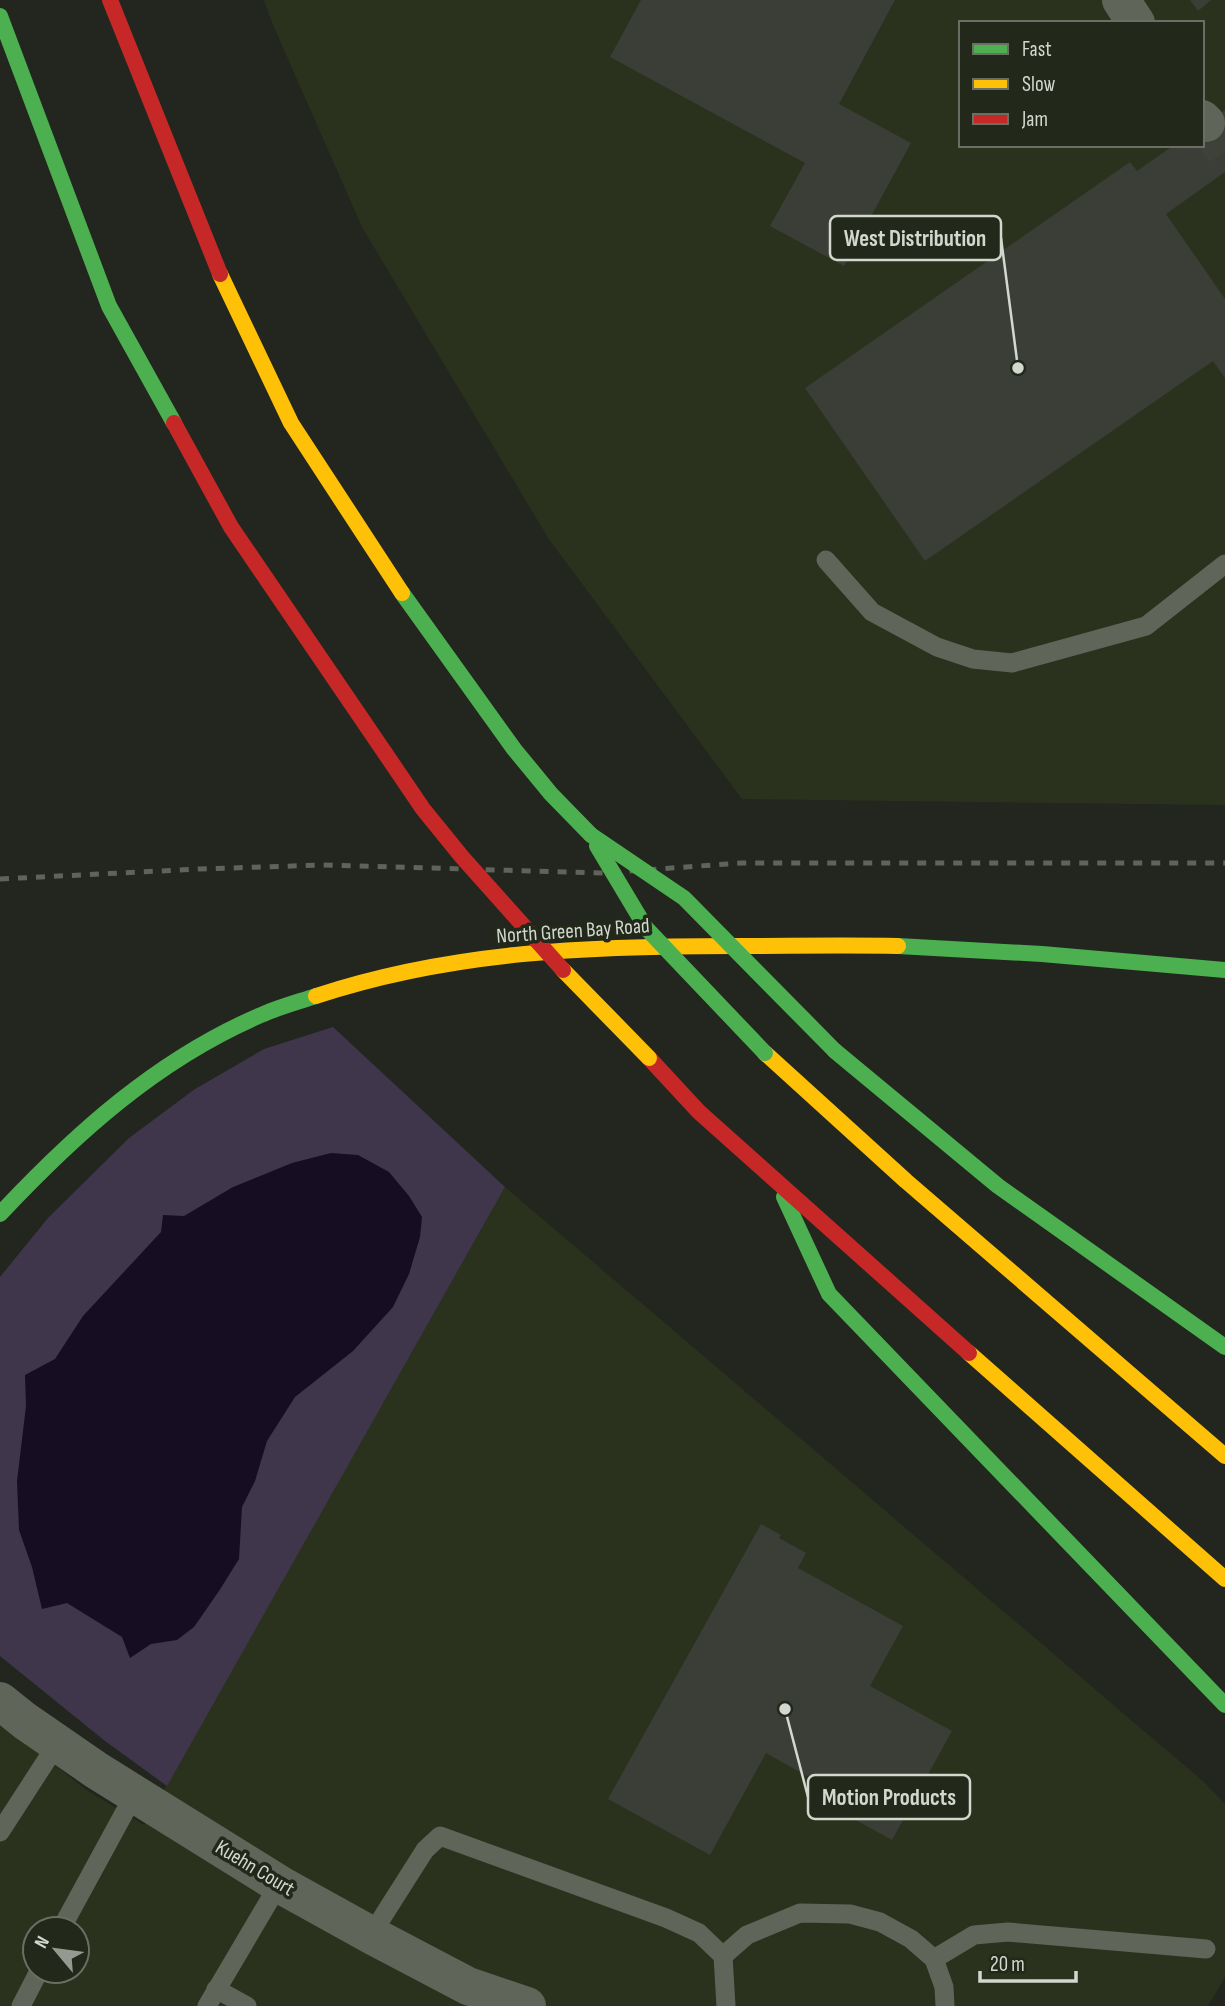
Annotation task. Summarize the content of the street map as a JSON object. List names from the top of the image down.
{
  "streets": {
    "main road": ["North Green Bay Road"],
    "street": ["Kuehn Court"]
  },
  "places": ["West Distribution", "Motion Products"],
  "legend": ["Fast", "Slow", "Jam"],
  "scale_bar": "20 m",
  "north": "top left"
}
